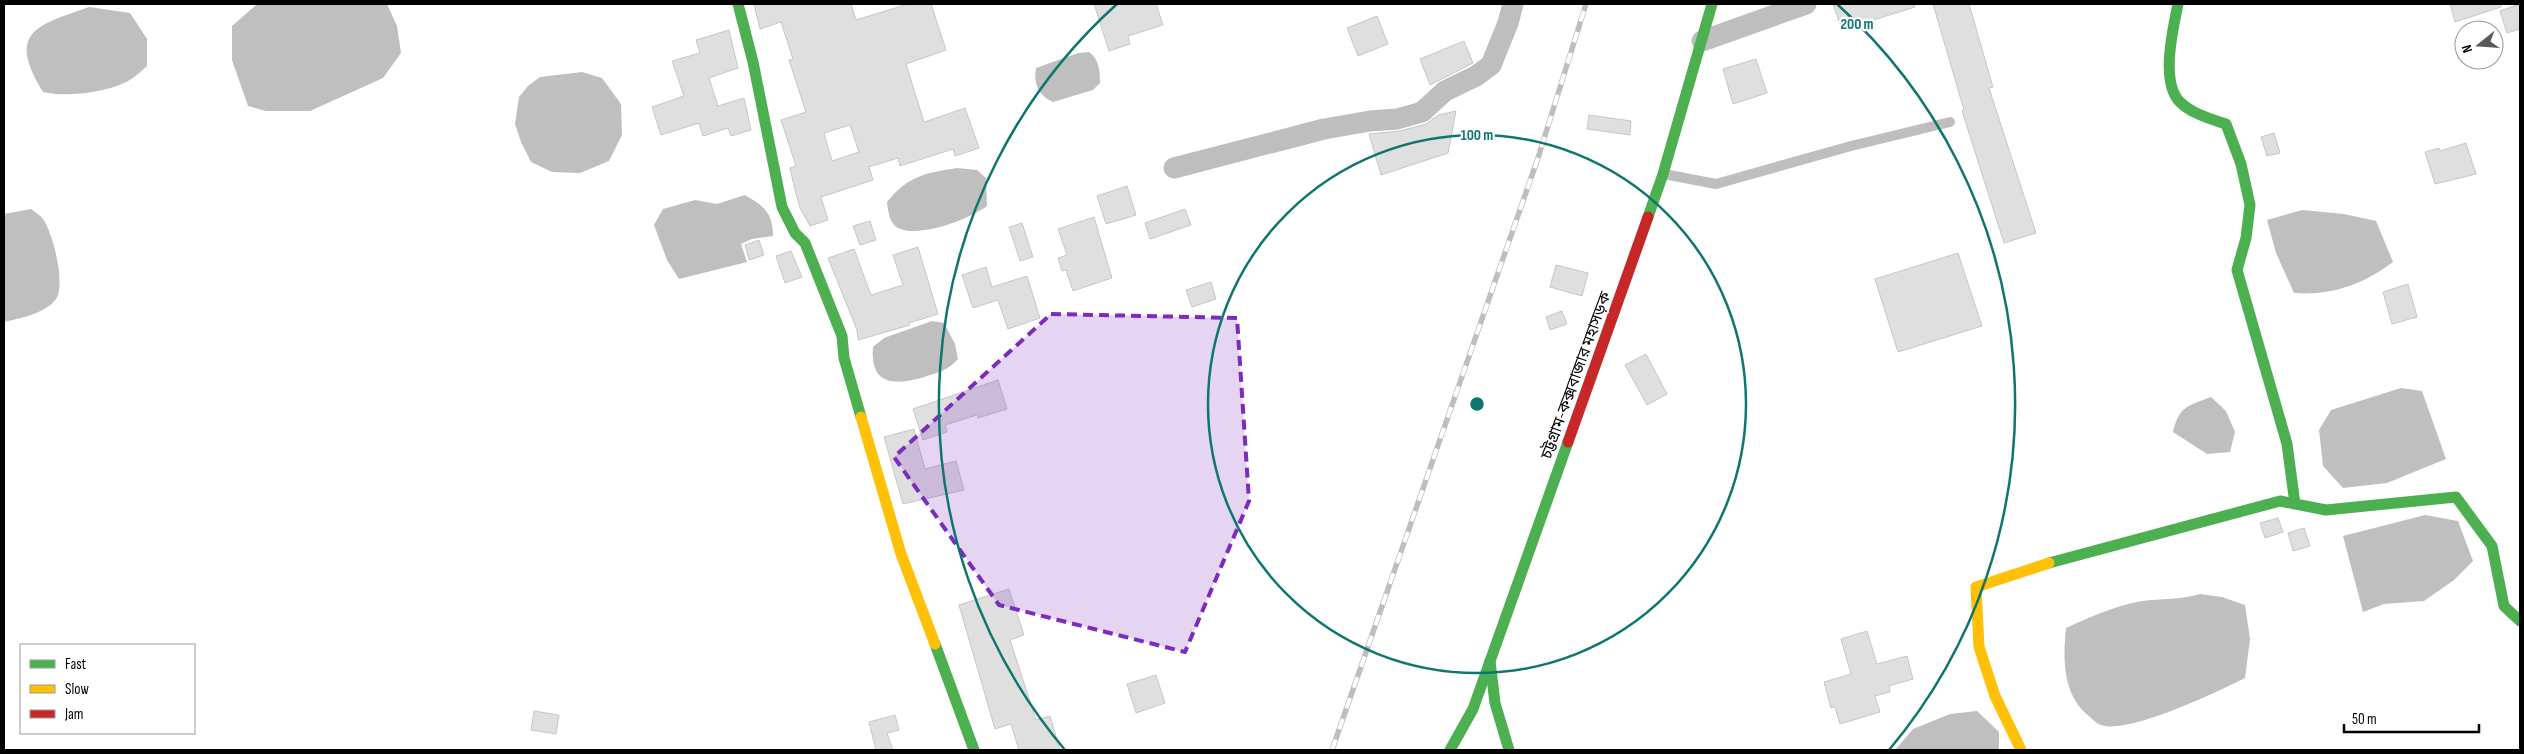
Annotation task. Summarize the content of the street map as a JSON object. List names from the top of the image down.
{
  "streets": {
    "main road": ["চট্টগ্রাম-কক্সবাজার মহাসড়ক"]
  },
  "legend": ["Fast", "Slow", "Jam"],
  "scale_bar": "50 m",
  "north": "left",
  "rings": ["200 m", "100 m"]
}
